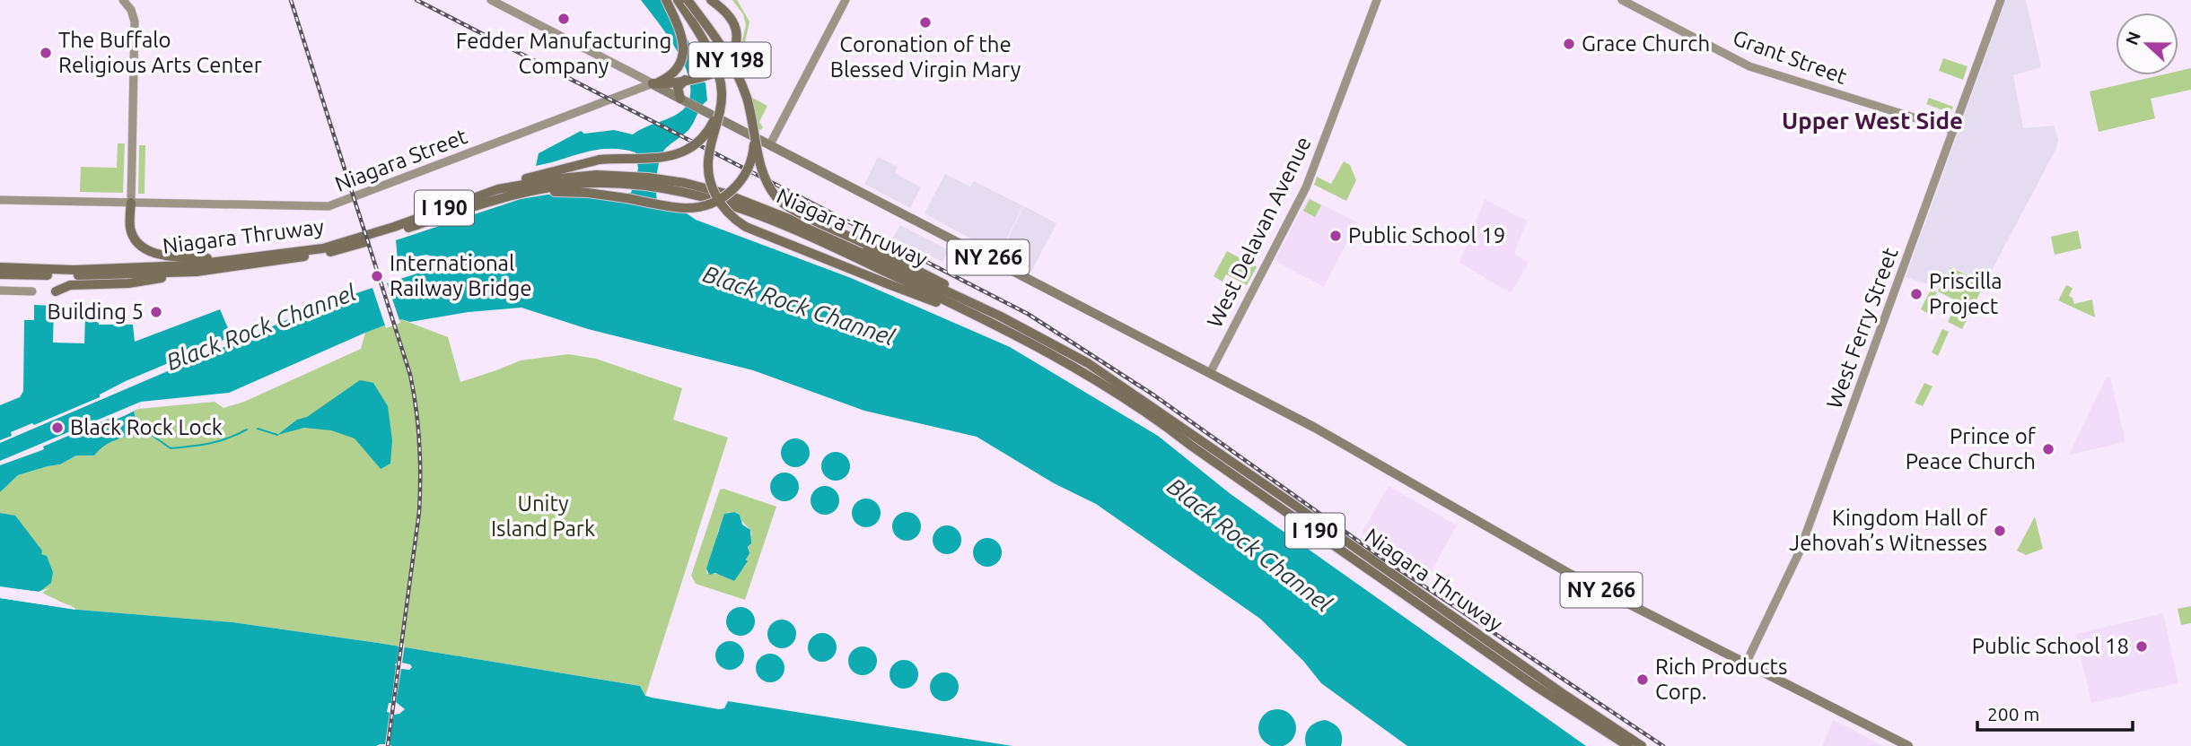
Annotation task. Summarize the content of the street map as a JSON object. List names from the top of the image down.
{
  "streets": {
    "highway": ["NY 198", "I 190", "Niagara Thruway"],
    "main road": ["NY 266"],
    "street": [
      "Grant Street",
      "Niagara Street",
      "West Delavan Avenue",
      "West Ferry Street"
    ]
  },
  "crossings": [
    ["Grant Street", "West Ferry Street"],
    ["Niagara Street", "NY 266"],
    ["West Delavan Avenue", "NY 266"],
    ["NY 266", "West Ferry Street"]
  ],
  "districts": ["Upper West Side"],
  "water": ["Black Rock Channel"],
  "parks": ["Unity Island Park"],
  "places": [
    "Fedder Manufacturing Company",
    "Coronation of the Blessed Virgin Mary",
    "Grace Church",
    "The Buffalo Religious Arts Center",
    "Public School 19",
    "International Railway Bridge",
    "Priscilla Project",
    "Building 5",
    "Black Rock Lock",
    "Prince of Peace Church",
    "Kingdom Hall of Jehovah’s Witnesses",
    "Public School 18",
    "Rich Products Corp."
  ],
  "scale_bar": "200 m",
  "north": "left"
}
